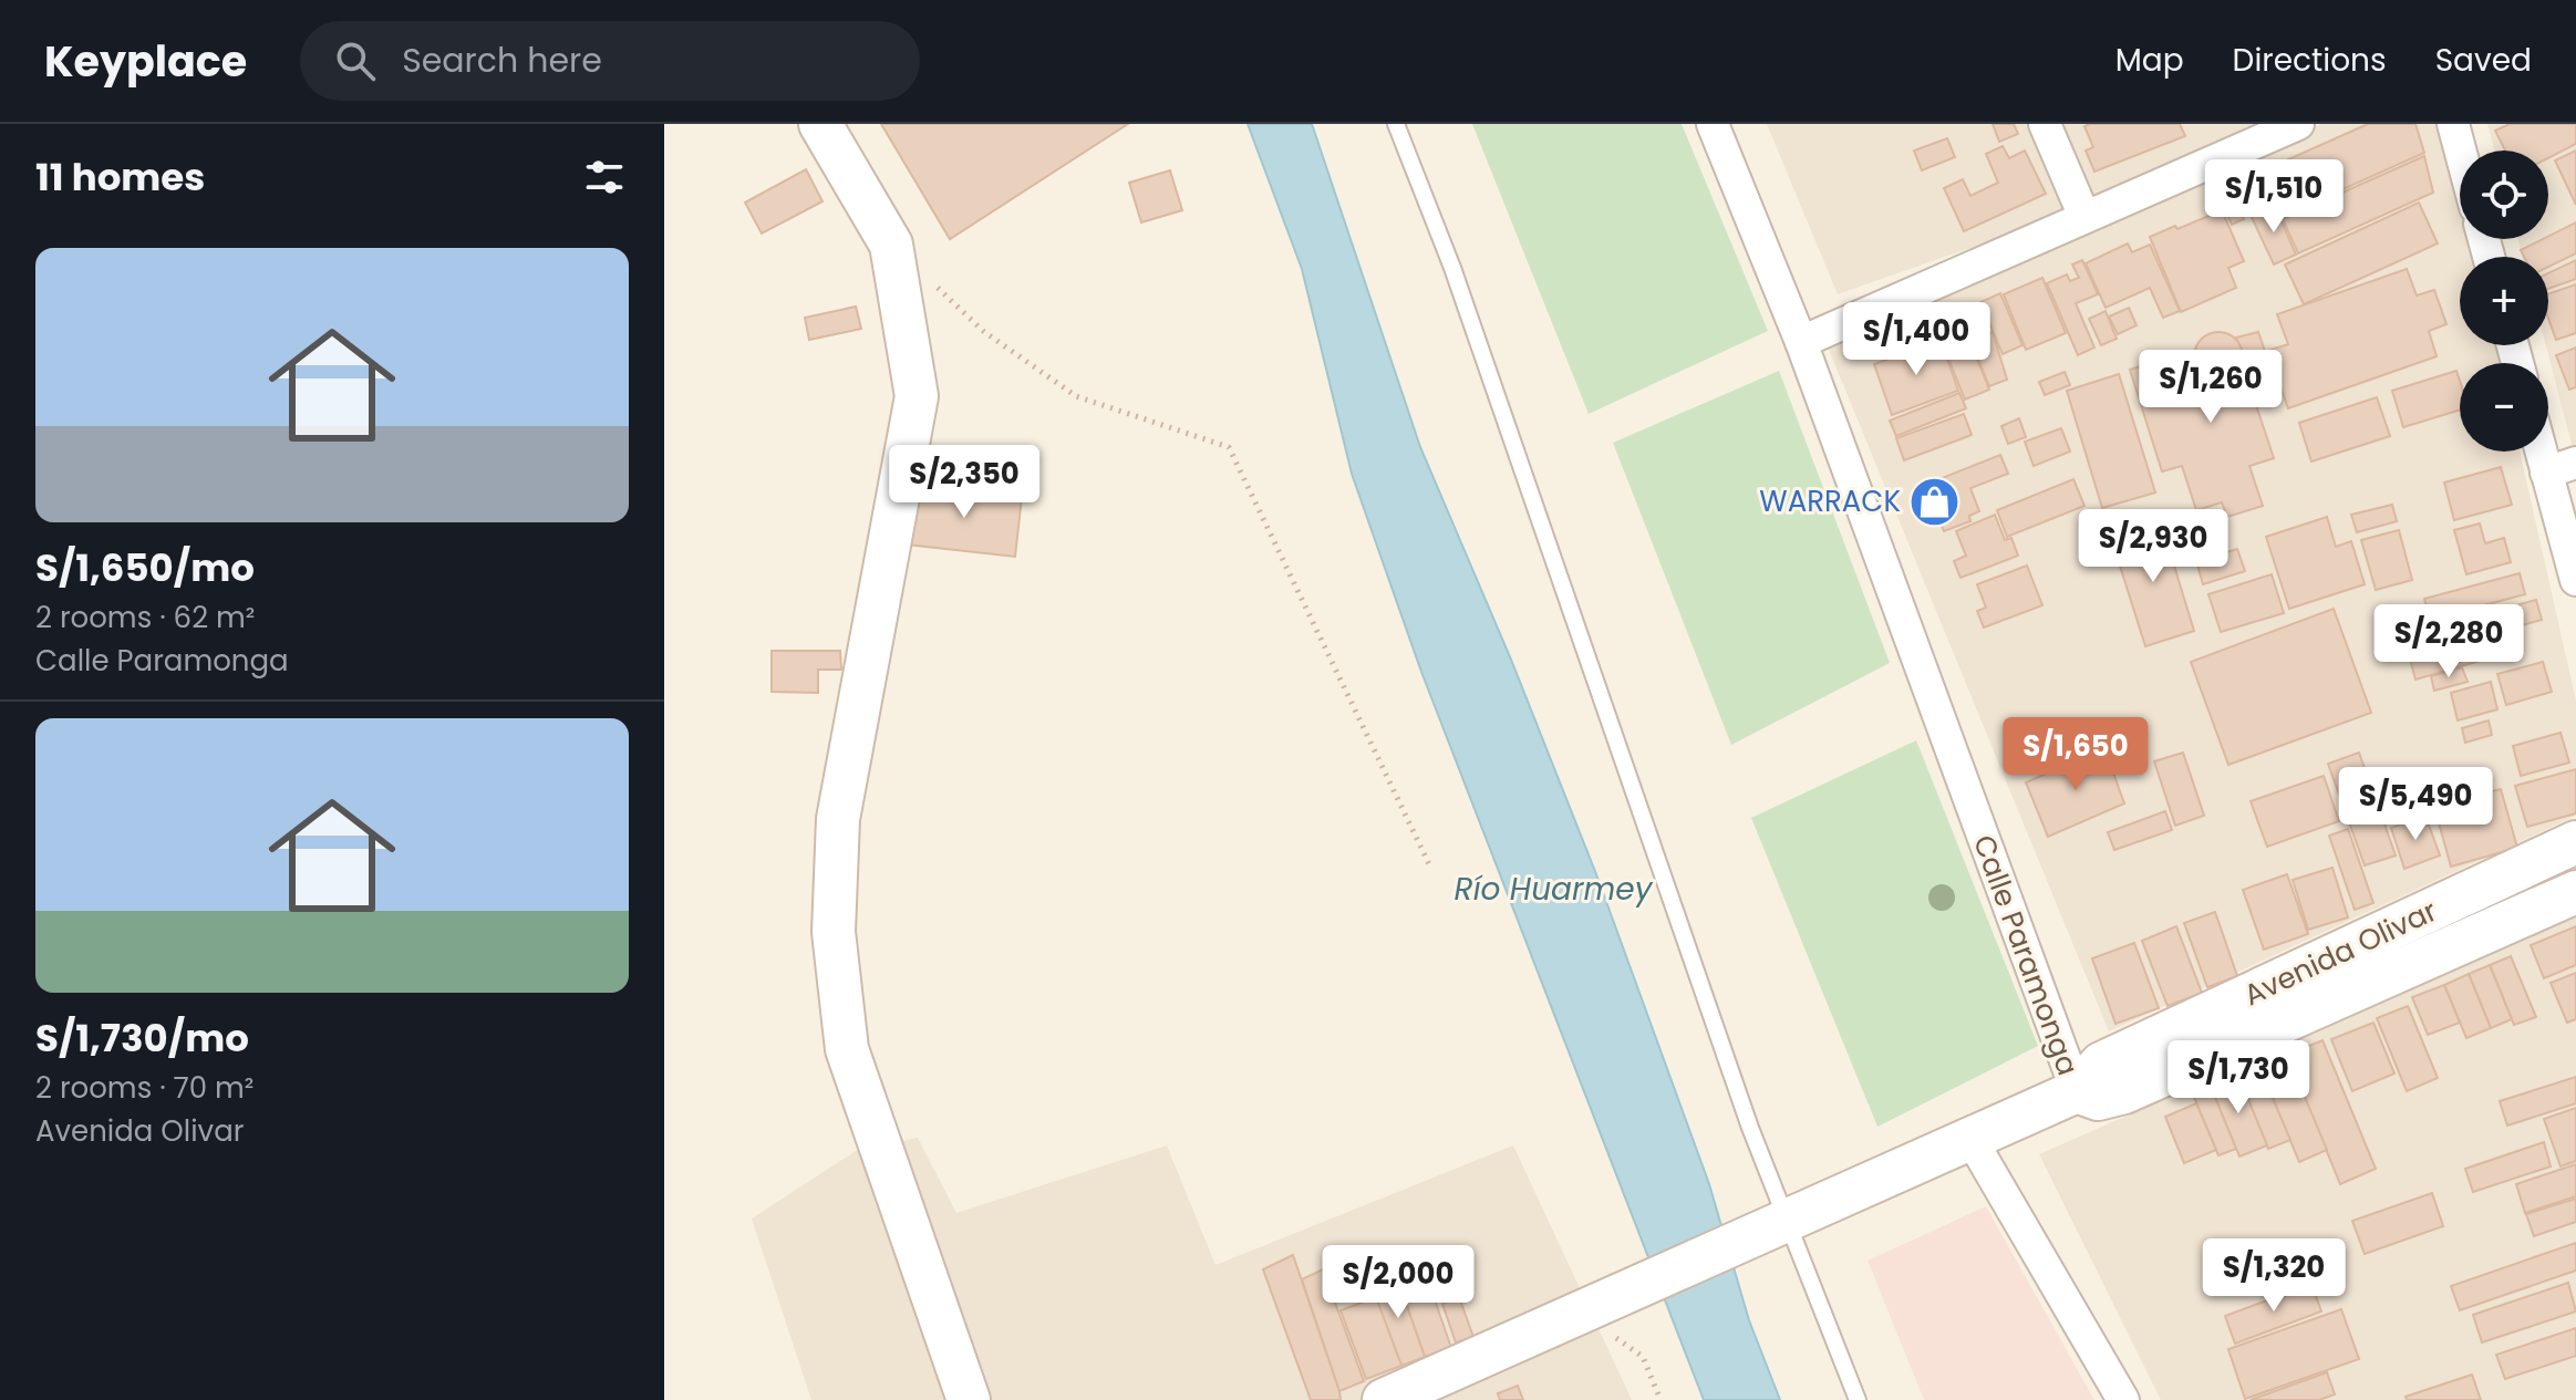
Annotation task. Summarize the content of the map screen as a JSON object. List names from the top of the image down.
{
  "streets": {
    "street": ["Avenida Olivar", "Calle Paramonga"]
  },
  "crossings": [
    ["Avenida Olivar", "Calle Paramonga"]
  ],
  "water": ["Río Huarmey"],
  "places": {
    "shop": ["WARRACK"]
  },
  "page": {
    "header": "Keyplace",
    "search": "Search here",
    "nav": ["Map", "Directions", "Saved"],
    "heading": "11 homes",
    "map_buttons": ["+", "−"],
    "price": [
      "S/1,510",
      "S/1,400",
      "S/1,260",
      "S/2,350",
      "S/2,930",
      "S/2,280",
      "S/1,650",
      "S/5,490",
      "S/1,730",
      "S/1,320",
      "S/2,000"
    ],
    "list": [
      {
        "name": "S/1,650/mo",
        "note": "2 rooms · 62 m² · Calle Paramonga"
      },
      {
        "name": "S/1,730/mo",
        "note": "2 rooms · 70 m² · Avenida Olivar"
      }
    ]
  }
}
